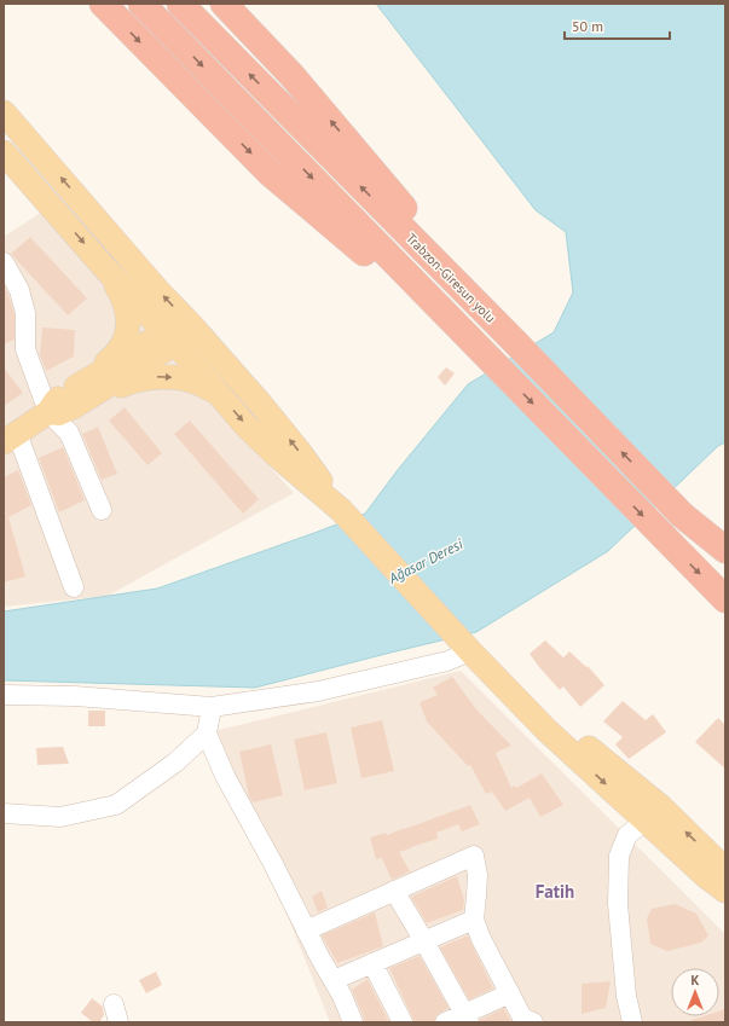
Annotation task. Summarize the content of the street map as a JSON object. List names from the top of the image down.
{
  "streets": {
    "highway": ["Trabzon-Giresun yolu"]
  },
  "districts": ["Fatih"],
  "water": ["Ağasar Deresi"],
  "scale_bar": "50 m",
  "north": "top"
}
